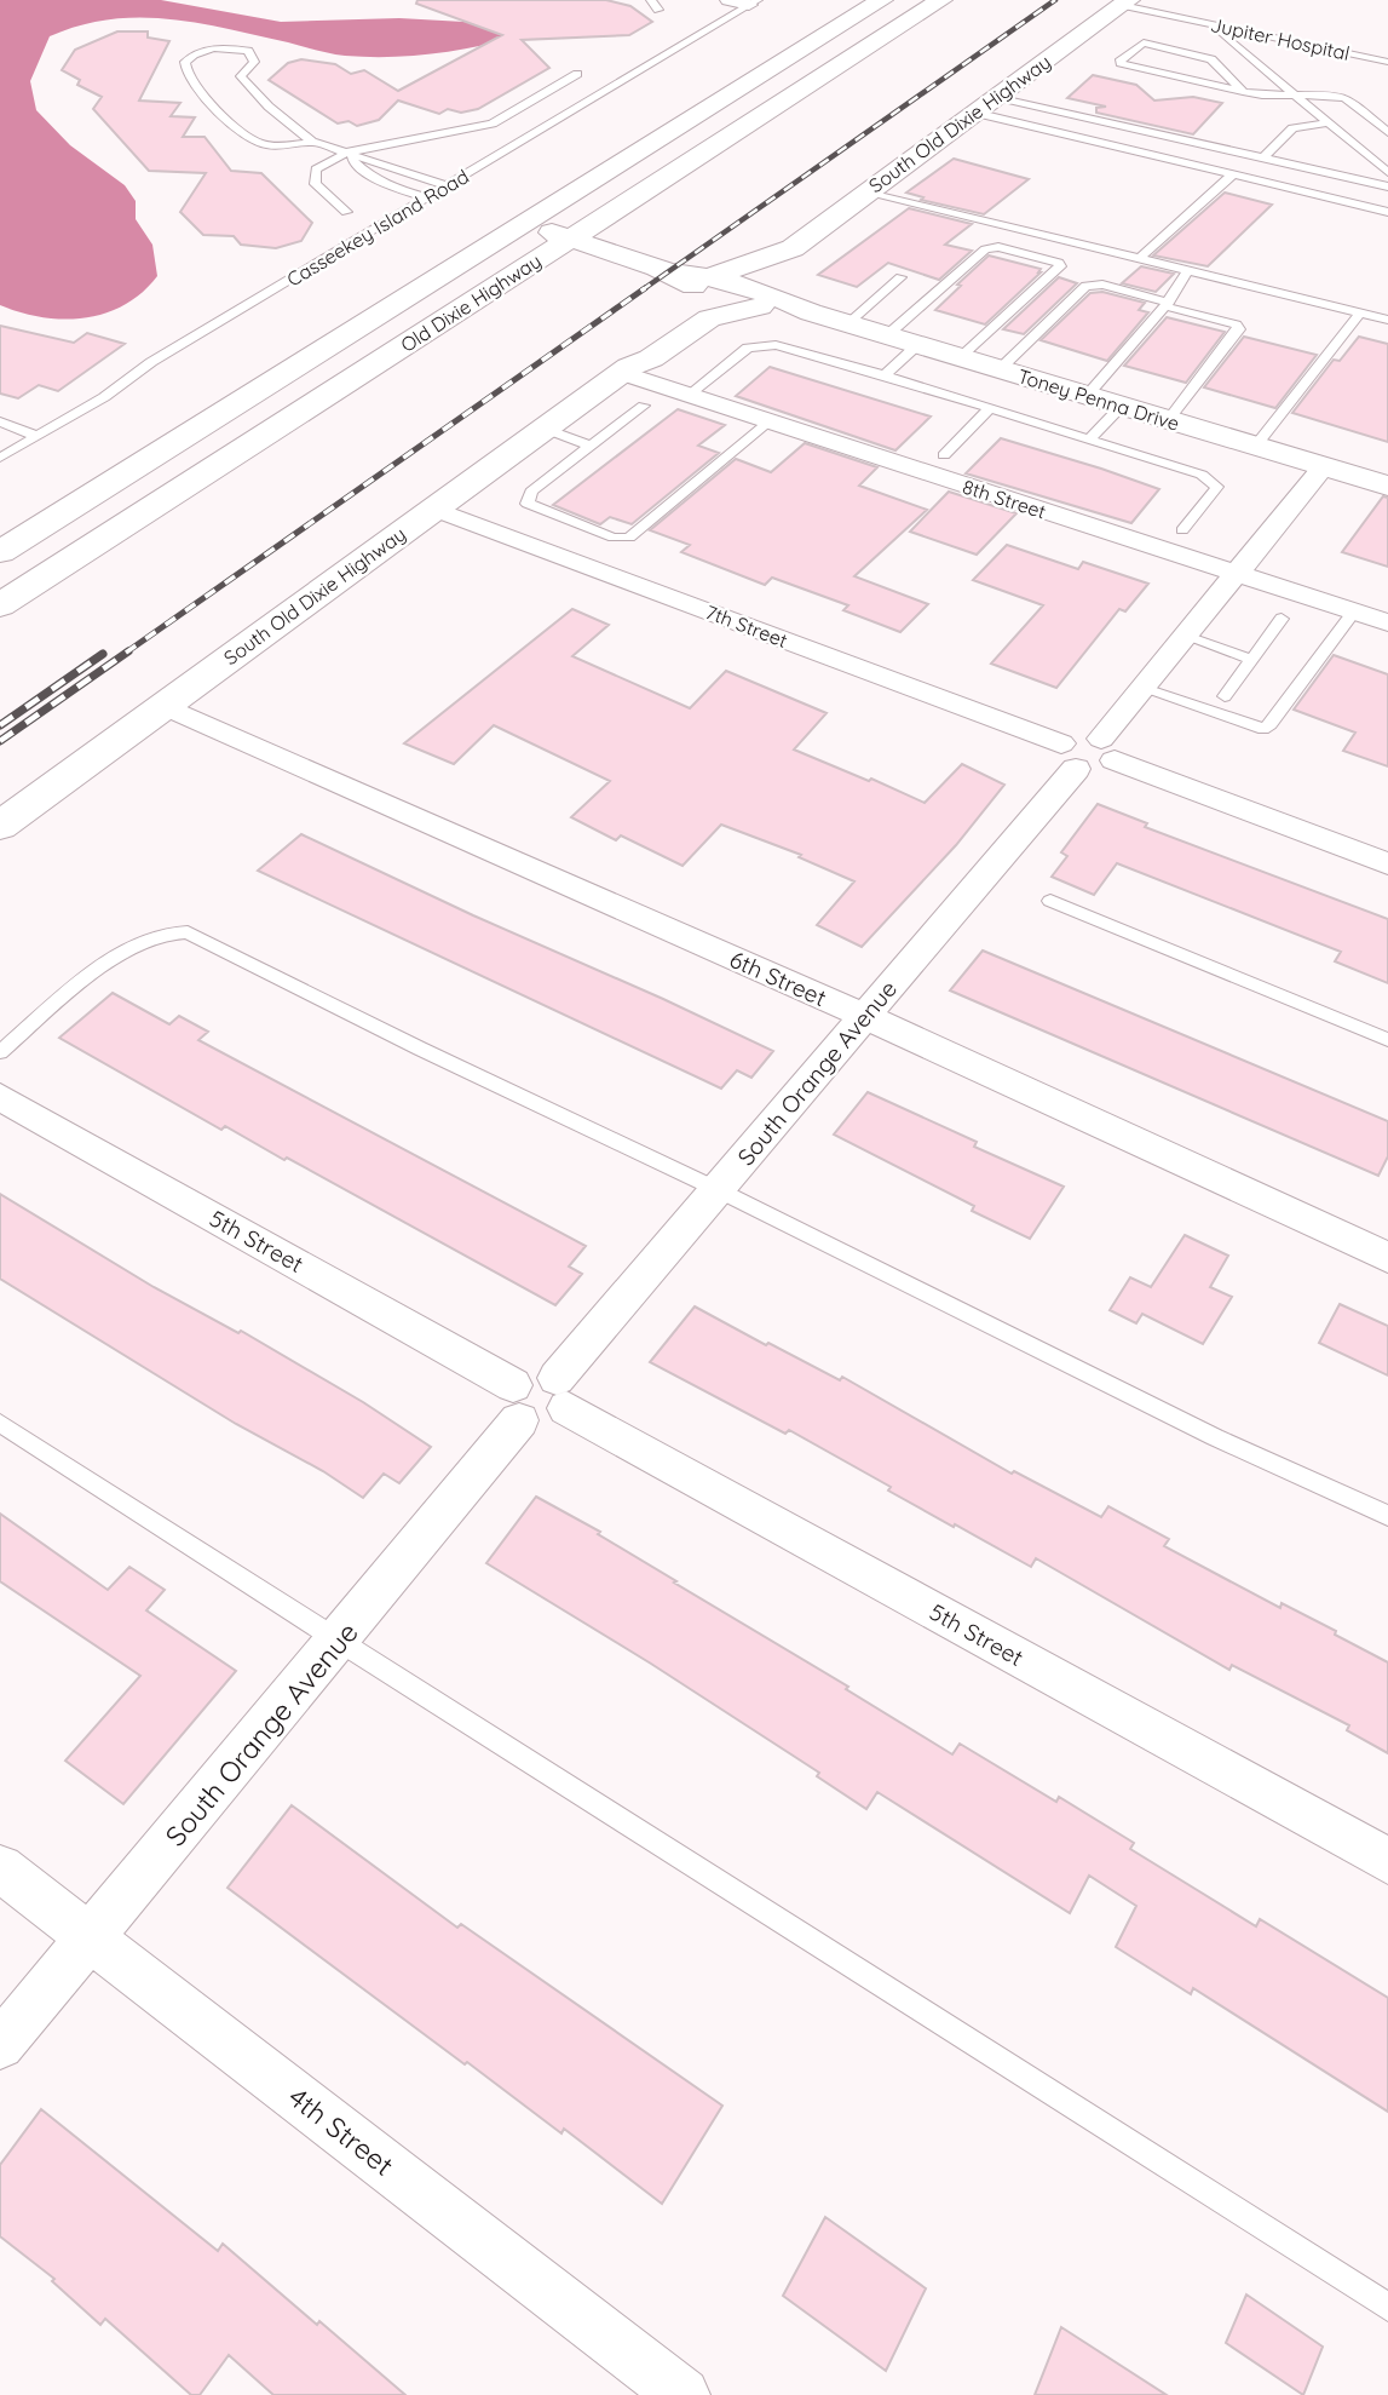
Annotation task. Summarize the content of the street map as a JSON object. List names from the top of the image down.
{
  "streets": {
    "street": [
      "South Old Dixie Highway",
      "Old Dixie Highway",
      "Toney Penna Drive",
      "8th Street",
      "7th Street",
      "6th Street",
      "South Orange Avenue",
      "5th Street",
      "4th Street"
    ],
    "lane": ["Jupiter Hospital", "Casseekey Island Road"]
  },
  "crossings": [
    ["Jupiter Hospital", "South Old Dixie Highway"],
    ["South Old Dixie Highway", "Toney Penna Drive"],
    ["South Old Dixie Highway", "8th Street"],
    ["South Old Dixie Highway", "7th Street"],
    ["South Old Dixie Highway", "6th Street"],
    ["Old Dixie Highway", "Toney Penna Drive"],
    ["7th Street", "South Orange Avenue"],
    ["6th Street", "South Orange Avenue"],
    ["South Orange Avenue", "5th Street"],
    ["South Orange Avenue", "4th Street"]
  ]
}
